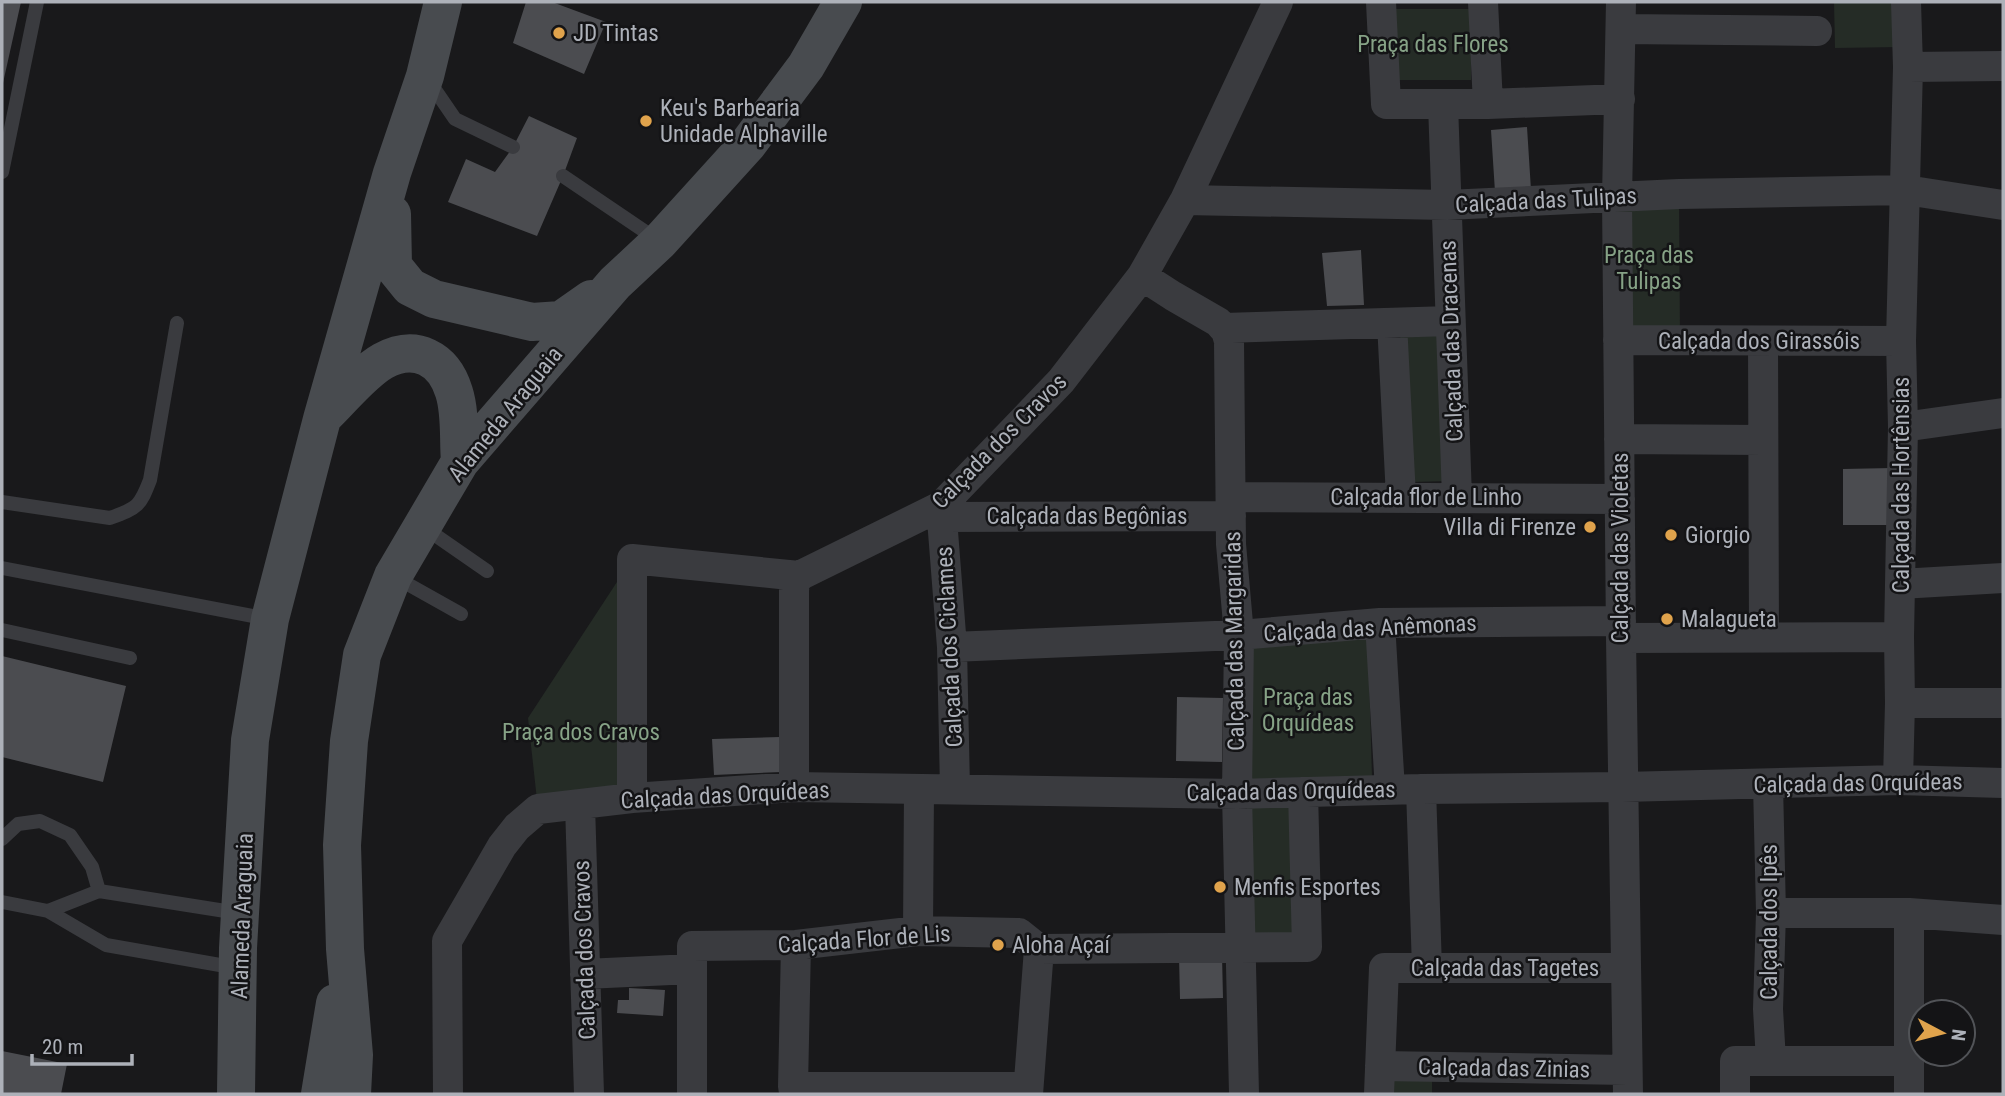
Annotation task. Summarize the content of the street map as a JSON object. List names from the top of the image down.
{
  "streets": {
    "main road": ["Alameda Araguaia"],
    "street": [
      "Calçada das Tulipas",
      "Calçada das Dracenas",
      "Calçada dos Girassóis",
      "Calçada dos Cravos",
      "Calçada das Hortênsias",
      "Calçada flor de Linho",
      "Calçada das Begônias",
      "Calçada das Violetas",
      "Calçada das Anêmonas",
      "Calçada das Margaridas",
      "Calçada dos Ciclames",
      "Calçada das Orquídeas",
      "Calçada dos Ipês",
      "Calçada Flor de Lis",
      "Calçada das Tagetes",
      "Calçada das Zinias"
    ]
  },
  "crossings": [
    ["Calçada das Tulipas", "Calçada das Dracenas"],
    ["Calçada das Tulipas", "Calçada dos Cravos"],
    ["Calçada das Tulipas", "Calçada das Hortênsias"],
    ["Calçada das Tulipas", "Calçada das Violetas"],
    ["Calçada das Dracenas", "Calçada flor de Linho"],
    ["Calçada dos Girassóis", "Calçada das Hortênsias"],
    ["Calçada dos Girassóis", "Calçada das Violetas"],
    ["Calçada dos Cravos", "Calçada das Begônias"],
    ["Calçada dos Cravos", "Calçada dos Ciclames"],
    ["Calçada dos Cravos", "Calçada das Orquídeas"],
    ["Calçada dos Cravos", "Calçada Flor de Lis"],
    ["Calçada das Hortênsias", "Calçada das Anêmonas"],
    ["Calçada das Hortênsias", "Calçada das Orquídeas"],
    ["Calçada flor de Linho", "Calçada das Begônias"],
    ["Calçada flor de Linho", "Calçada das Violetas"],
    ["Calçada flor de Linho", "Calçada das Margaridas"],
    ["Calçada das Begônias", "Calçada das Margaridas"],
    ["Calçada das Begônias", "Calçada dos Ciclames"],
    ["Calçada das Violetas", "Calçada das Anêmonas"],
    ["Calçada das Violetas", "Calçada das Orquídeas"],
    ["Calçada das Violetas", "Calçada das Tagetes"],
    ["Calçada das Violetas", "Calçada das Zinias"],
    ["Calçada das Anêmonas", "Calçada das Margaridas"],
    ["Calçada das Anêmonas", "Calçada dos Ciclames"],
    ["Calçada das Margaridas", "Calçada das Orquídeas"],
    ["Calçada das Margaridas", "Calçada Flor de Lis"],
    ["Calçada dos Ciclames", "Calçada das Orquídeas"],
    ["Calçada das Orquídeas", "Calçada dos Ipês"],
    ["Calçada das Orquídeas", "Calçada Flor de Lis"],
    ["Calçada das Tagetes", "Calçada das Zinias"]
  ],
  "parks": [
    "Praça das Flores",
    "Praça das Tulipas",
    "Praça das Orquídeas",
    "Praça dos Cravos"
  ],
  "places": [
    "JD Tintas",
    "Keu's Barbearia Unidade Alphaville",
    "Villa di Firenze",
    "Giorgio",
    "Malagueta",
    "Menfis Esportes",
    "Aloha Açaí"
  ],
  "scale_bar": "20 m",
  "north": "right"
}
